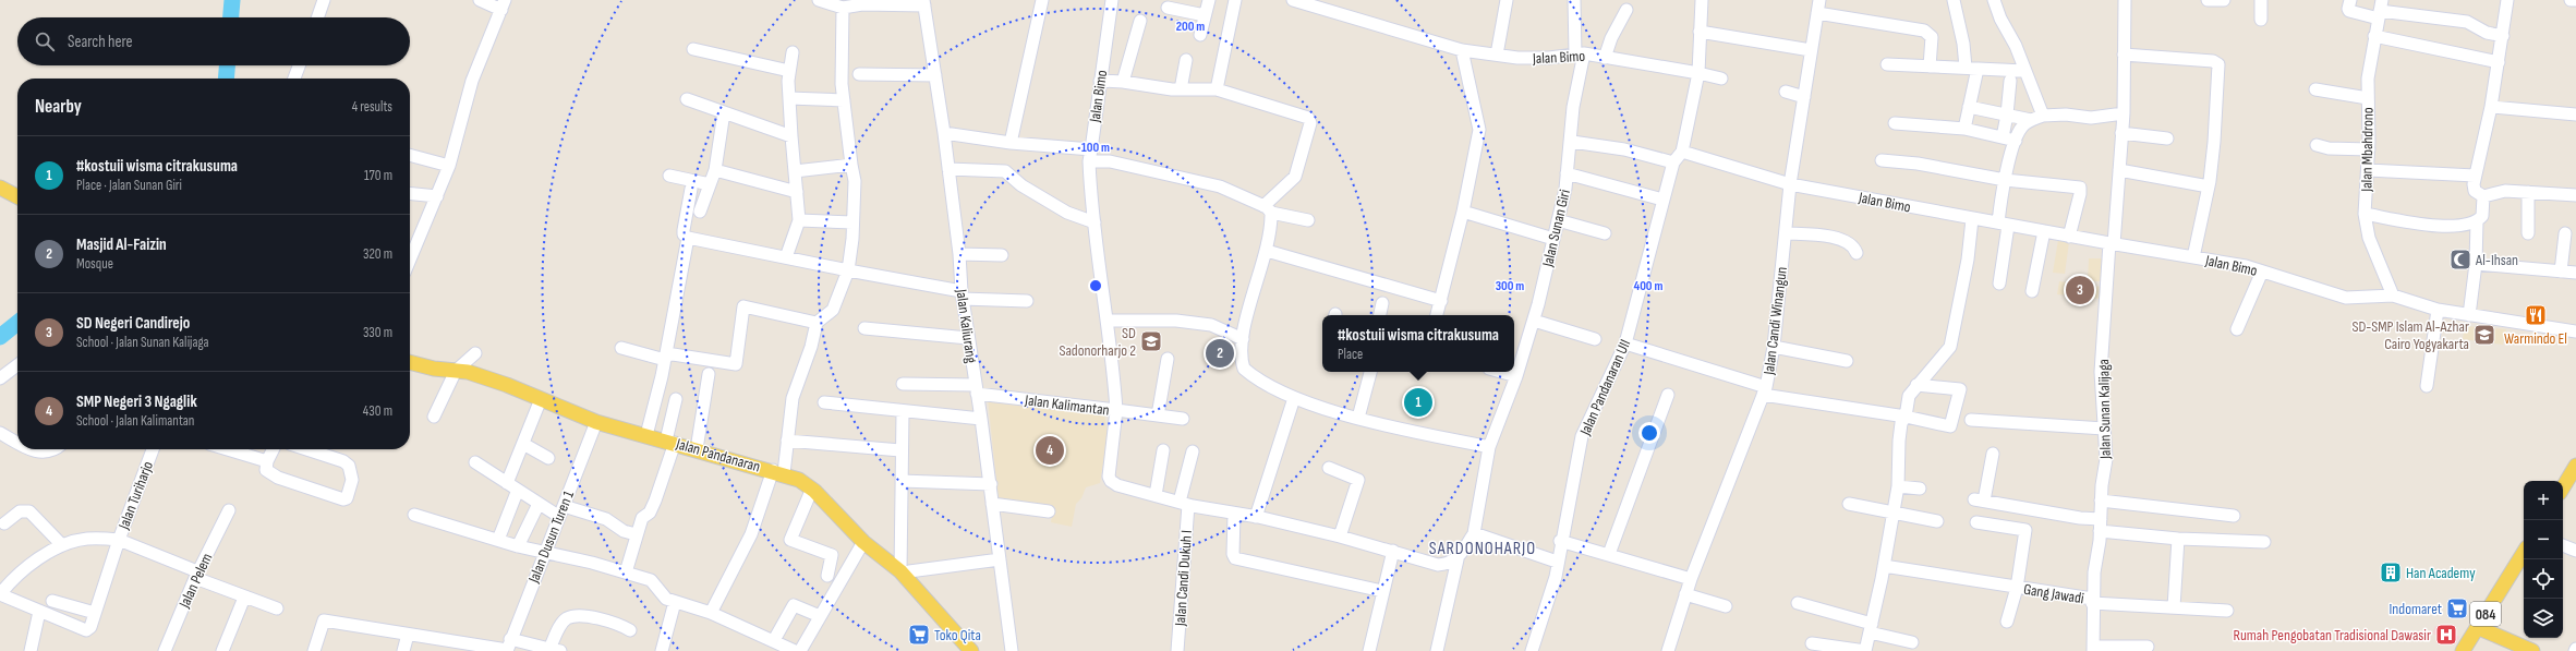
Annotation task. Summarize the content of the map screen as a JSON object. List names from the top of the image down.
{
  "streets": {
    "main road": ["Jalan Pandanaran", "084"],
    "street": [
      "Jalan Bimo",
      "Jalan Mbahdrono",
      "Jalan Sunan Giri",
      "Jalan Candi Winangun",
      "Jalan Kaliurang",
      "Jalan Pandanaran UII",
      "Jalan Kalimantan",
      "Jalan Sunan Kalijaga",
      "Jalan Turiharjo",
      "Jalan Dusun Turen 1",
      "Jalan Candi Dukuh I",
      "Jalan Pelem",
      "Gang Jawadi"
    ]
  },
  "crossings": [
    ["Jalan Bimo", "Jalan Mbahdrono"],
    ["Jalan Bimo", "Jalan Sunan Giri"],
    ["Jalan Bimo", "Jalan Candi Winangun"],
    ["Jalan Bimo", "Jalan Pandanaran UII"],
    ["Jalan Bimo", "Jalan Kalimantan"],
    ["Jalan Bimo", "Jalan Sunan Kalijaga"],
    ["Jalan Kaliurang", "Jalan Kalimantan"],
    ["Jalan Sunan Kalijaga", "Gang Jawadi"],
    ["Jalan Pandanaran", "Jalan Dusun Turen 1"]
  ],
  "districts": ["SARDONOHARJO"],
  "places": {
    "mosque": ["Al-Ihsan"],
    "restaurant": ["Warmindo El"],
    "school or university": ["SD-SMP Islam Al-Azhar Cairo Yogyakarta", "SD Sadonorharjo 2"],
    "building": ["Han Academy"],
    "supermarket": ["Indomaret", "Toko Qita"],
    "hospital": ["Rumah Pengobatan Tradisional Dawasir"]
  },
  "page": {
    "search": "Search here",
    "heading": ["Nearby", "4 results"],
    "list": [
      {
        "mark": "1",
        "name": "#kostuii wisma citrakusuma",
        "note": "Place · Jalan Sunan Giri",
        "value": "170 m"
      },
      {
        "mark": "2",
        "name": "Masjid Al-Faizin",
        "note": "Mosque",
        "value": "320 m"
      },
      {
        "mark": "3",
        "name": "SD Negeri Candirejo",
        "note": "School · Jalan Sunan Kalijaga",
        "value": "330 m"
      },
      {
        "mark": "4",
        "name": "SMP Negeri 3 Ngaglik",
        "note": "School · Jalan Kalimantan",
        "value": "430 m"
      }
    ],
    "pins": [
      "3",
      "2",
      "1",
      "4"
    ],
    "popup": ["#kostuii wisma citrakusuma", "Place"],
    "map_buttons": ["+", "−"]
  },
  "rings": [
    "200 m",
    "100 m",
    "300 m",
    "400 m"
  ]
}
